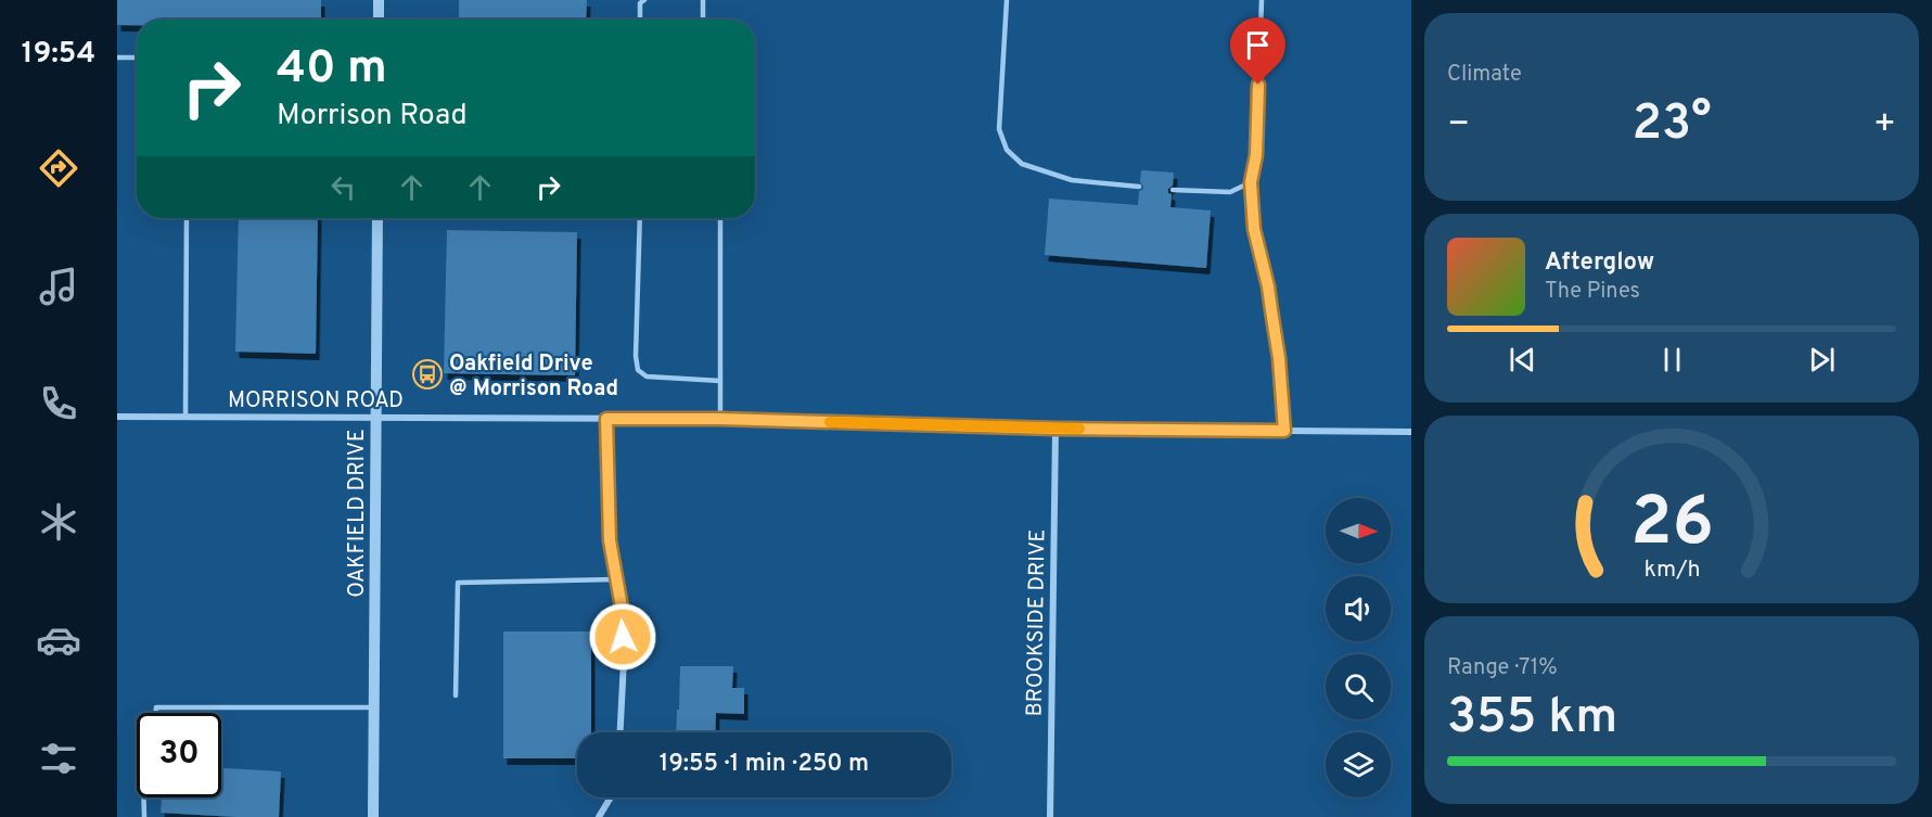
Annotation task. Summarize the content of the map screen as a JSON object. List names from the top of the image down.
{
  "streets": {
    "street": ["MORRISON ROAD", "OAKFIELD DRIVE", "BROOKSIDE DRIVE"]
  },
  "crossings": [
    ["MORRISON ROAD", "OAKFIELD DRIVE"],
    ["MORRISON ROAD", "BROOKSIDE DRIVE"]
  ],
  "places": {
    "bus stop": ["Oakfield Drive @ Morrison Road"]
  },
  "north": "right",
  "page": {
    "tabs": "19:54",
    "tile": [
      "Climate",
      ["Range · 71%", "355 km"]
    ],
    "turn": ["40 m", "Morrison Road"],
    "heat": ["−", "23°", "+"],
    "song": ["Afterglow", "The Pines"],
    "limit": "30",
    "trip": "19:55 · 1 min · 250 m",
    "gauge": ["26", "km/h"]
  }
}
